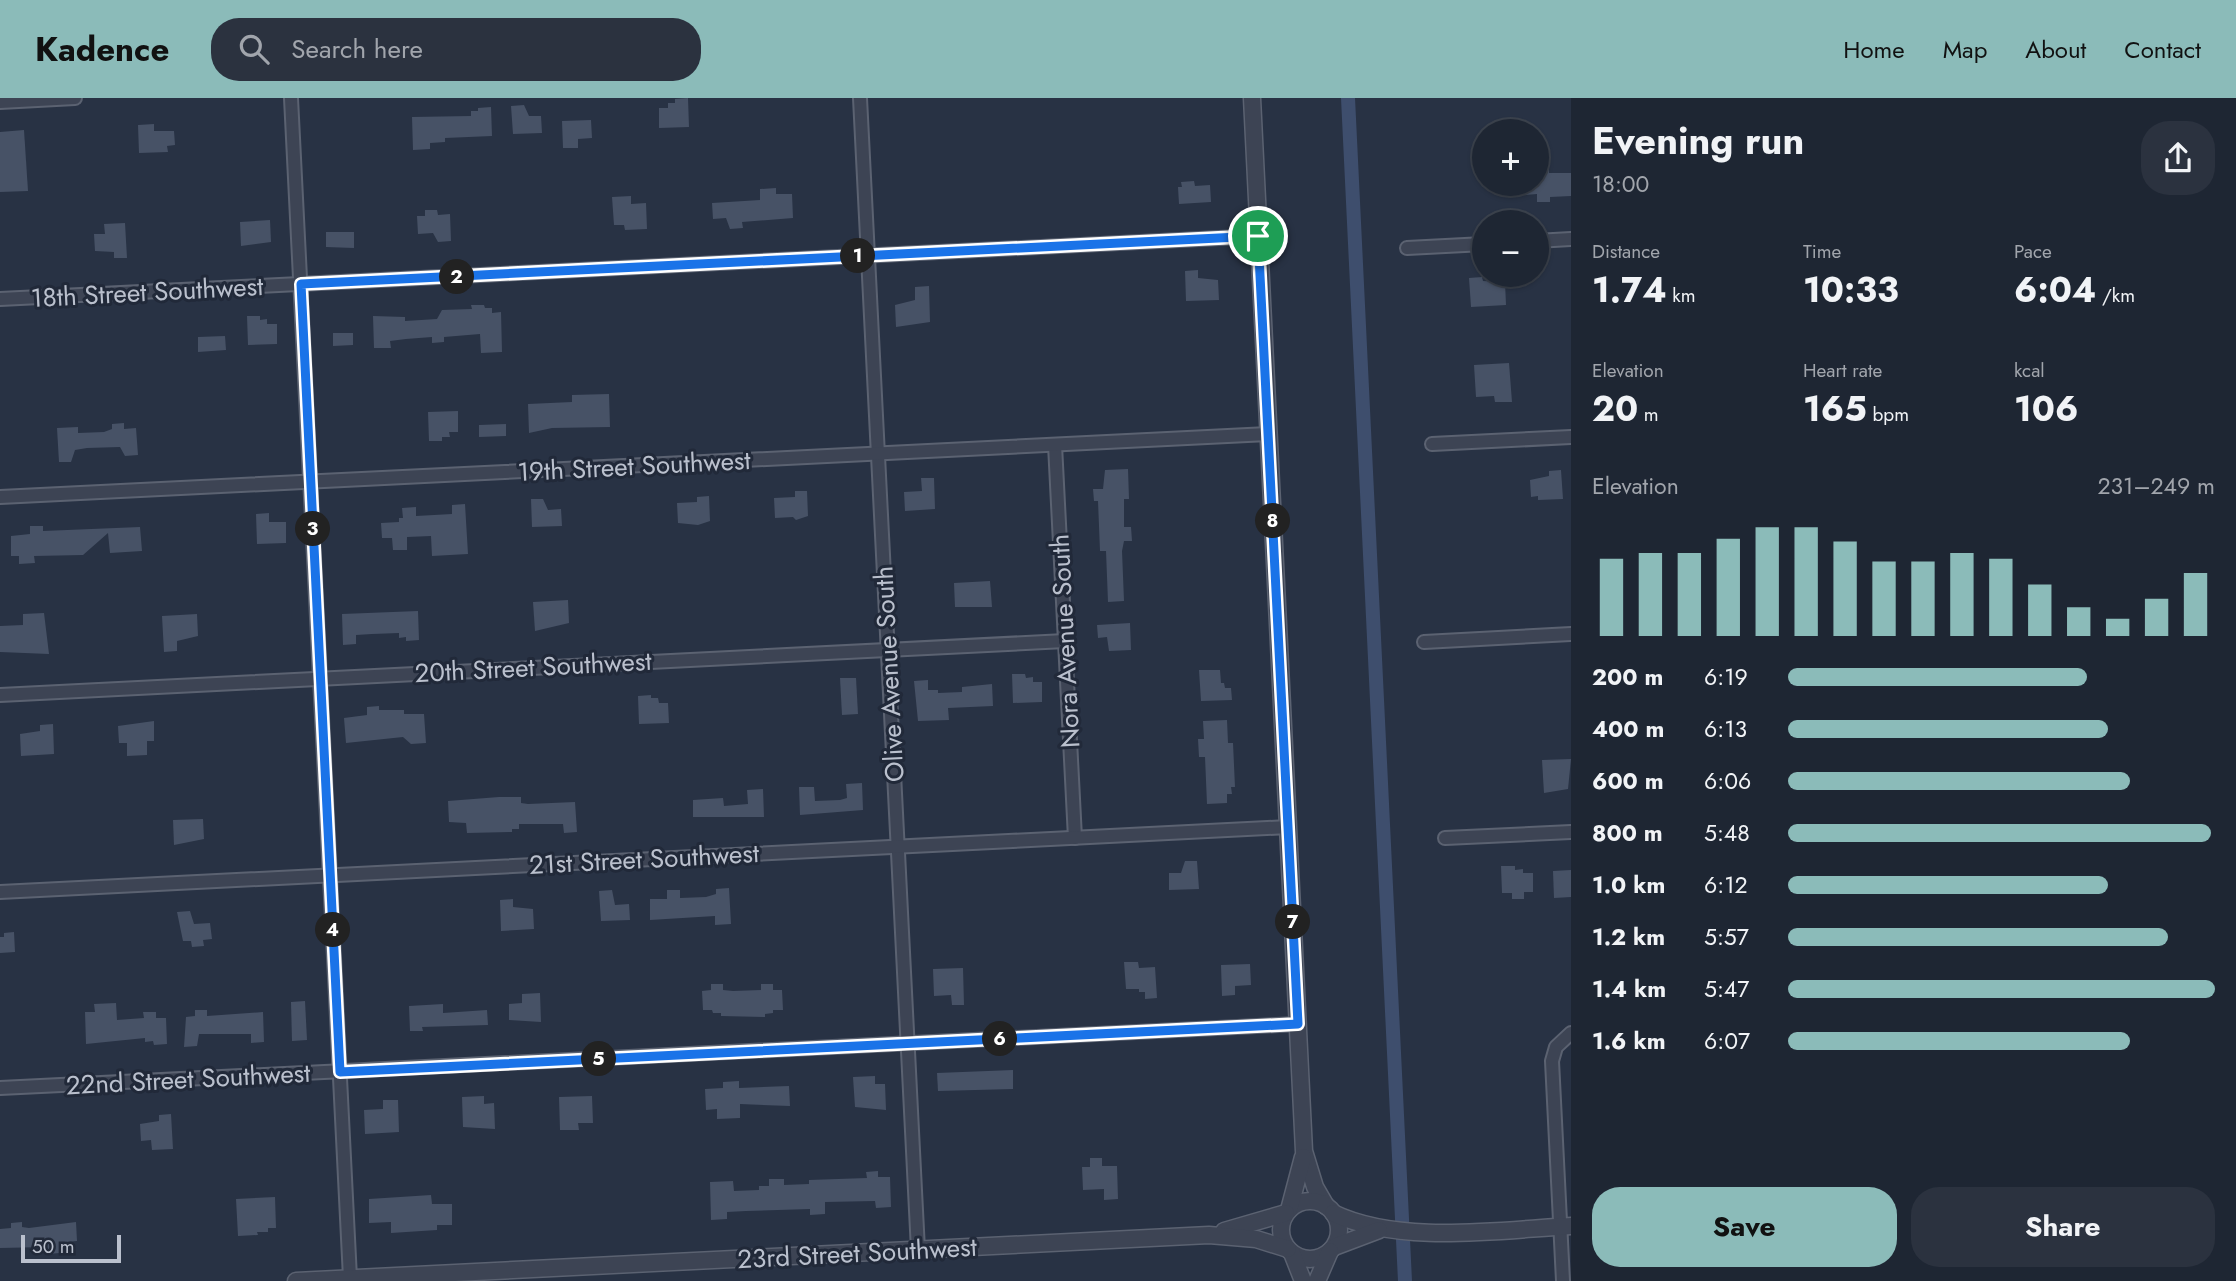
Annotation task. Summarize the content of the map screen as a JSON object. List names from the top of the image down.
{
  "streets": {
    "street": [
      "18th Street Southwest",
      "19th Street Southwest",
      "Nora Avenue South",
      "20th Street Southwest",
      "Olive Avenue South",
      "21st Street Southwest",
      "22nd Street Southwest",
      "23rd Street Southwest"
    ]
  },
  "crossings": [
    ["18th Street Southwest", "Olive Avenue South"],
    ["19th Street Southwest", "Nora Avenue South"],
    ["19th Street Southwest", "Olive Avenue South"],
    ["Nora Avenue South", "20th Street Southwest"],
    ["Nora Avenue South", "21st Street Southwest"],
    ["20th Street Southwest", "Olive Avenue South"],
    ["Olive Avenue South", "21st Street Southwest"],
    ["Olive Avenue South", "22nd Street Southwest"],
    ["Olive Avenue South", "23rd Street Southwest"]
  ],
  "scale_bar": "50 m",
  "page": {
    "header": "Kadence",
    "search": "Search here",
    "nav": [
      "Home",
      "Map",
      "About",
      "Contact"
    ],
    "heading": ["Evening run", "18:00"],
    "map_buttons": ["+", "−"],
    "stats": [
      ["Distance", "1.74 km"],
      ["Time", "10:33"],
      ["Pace", "6:04 /km"],
      ["Elevation", "20 m"],
      ["Heart rate", "165 bpm"],
      ["kcal", "106"]
    ],
    "pins": [
      "1",
      "2",
      "8",
      "3",
      "7",
      "4",
      "6",
      "5"
    ],
    "chart": ["Elevation", "231–249 m"],
    "list": [
      {
        "name": "200 m",
        "note": "6:19"
      },
      {
        "name": "400 m",
        "note": "6:13"
      },
      {
        "name": "600 m",
        "note": "6:06"
      },
      {
        "name": "800 m",
        "note": "5:48"
      },
      {
        "name": "1.0 km",
        "note": "6:12"
      },
      {
        "name": "1.2 km",
        "note": "5:57"
      },
      {
        "name": "1.4 km",
        "note": "5:47"
      },
      {
        "name": "1.6 km",
        "note": "6:07"
      }
    ],
    "buttons": ["Save", "Share"],
    "scale": "50 m"
  }
}
